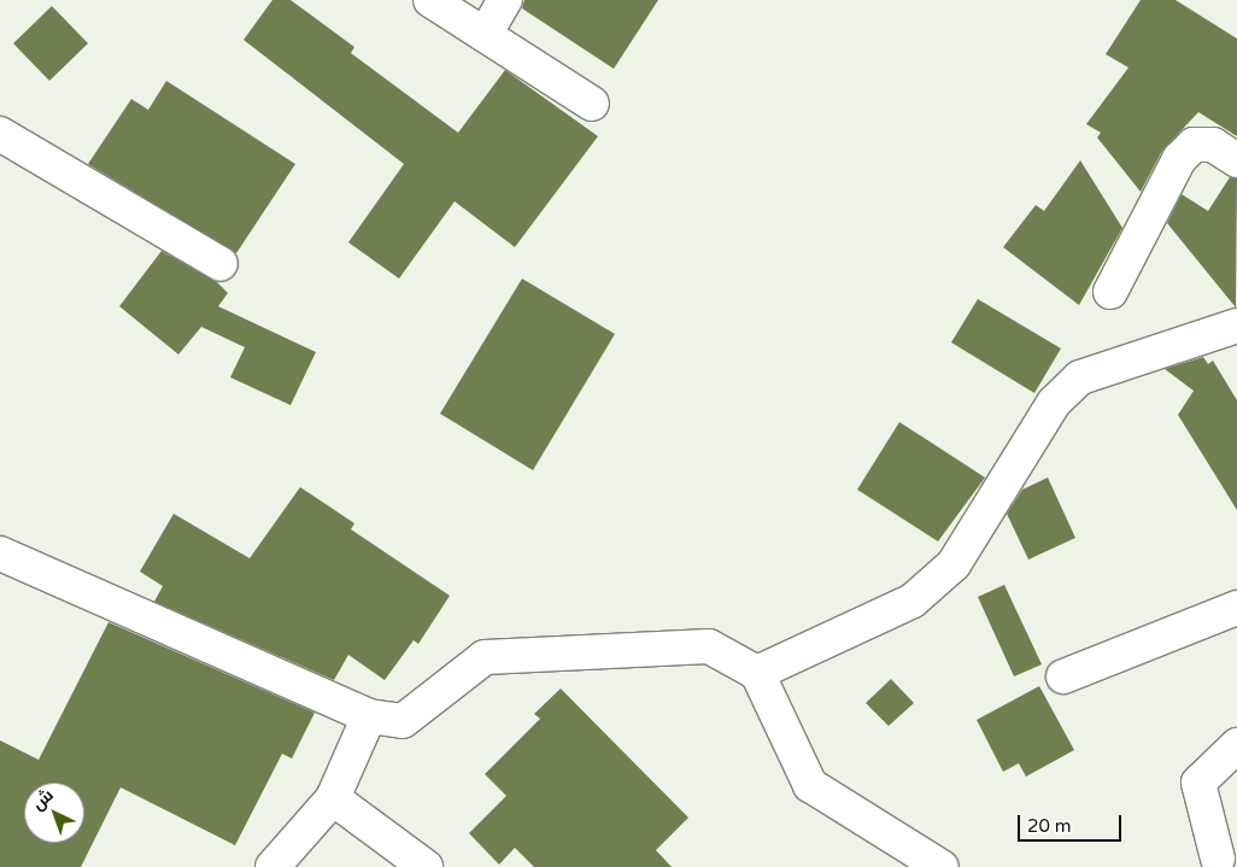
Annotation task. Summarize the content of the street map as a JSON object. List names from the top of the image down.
{
  "scale_bar": "20 m",
  "north": "top left"
}
